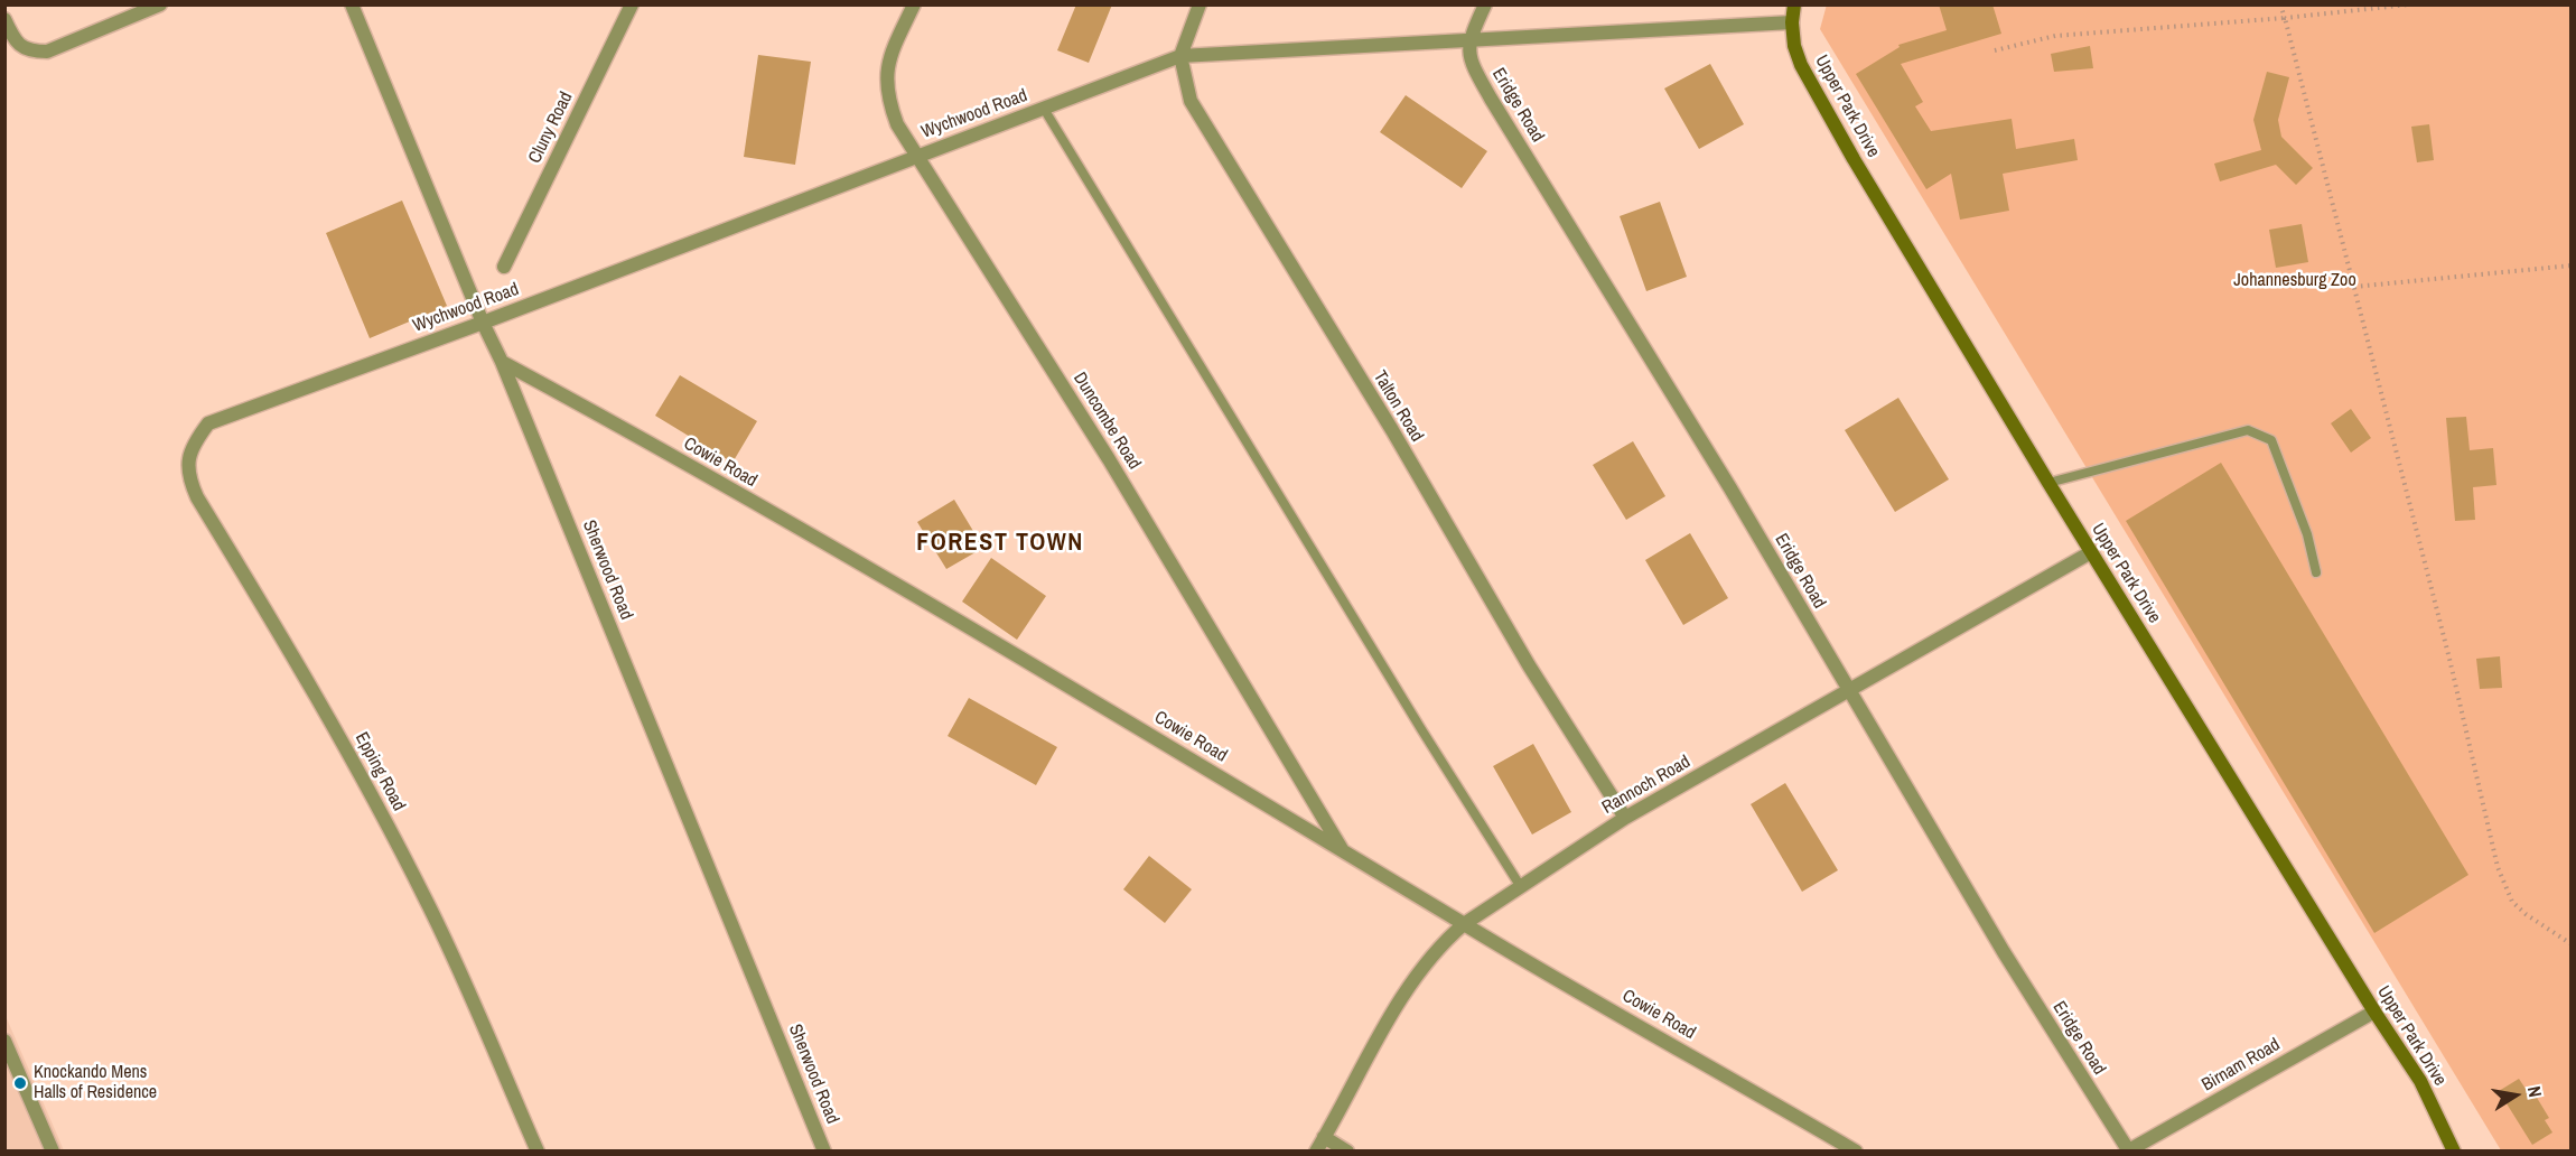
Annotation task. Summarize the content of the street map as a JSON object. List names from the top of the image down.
{
  "streets": {
    "main road": ["Upper Park Drive"],
    "street": [
      "Eridge Road",
      "Wychwood Road",
      "Cluny Road",
      "Talton Road",
      "Duncombe Road",
      "Cowie Road",
      "Sherwood Road",
      "Epping Road",
      "Rannoch Road",
      "Birnam Road"
    ]
  },
  "crossings": [
    ["Eridge Road", "Wychwood Road"],
    ["Eridge Road", "Rannoch Road"],
    ["Eridge Road", "Birnam Road"],
    ["Upper Park Drive", "Wychwood Road"],
    ["Upper Park Drive", "Rannoch Road"],
    ["Upper Park Drive", "Birnam Road"],
    ["Wychwood Road", "Talton Road"],
    ["Wychwood Road", "Duncombe Road"],
    ["Wychwood Road", "Sherwood Road"],
    ["Wychwood Road", "Epping Road"],
    ["Talton Road", "Rannoch Road"],
    ["Duncombe Road", "Cowie Road"],
    ["Cowie Road", "Sherwood Road"],
    ["Cowie Road", "Rannoch Road"]
  ],
  "districts": ["FOREST TOWN"],
  "parks": ["Johannesburg Zoo"],
  "places": ["Knockando Mens Halls of Residence"],
  "north": "right"
}
